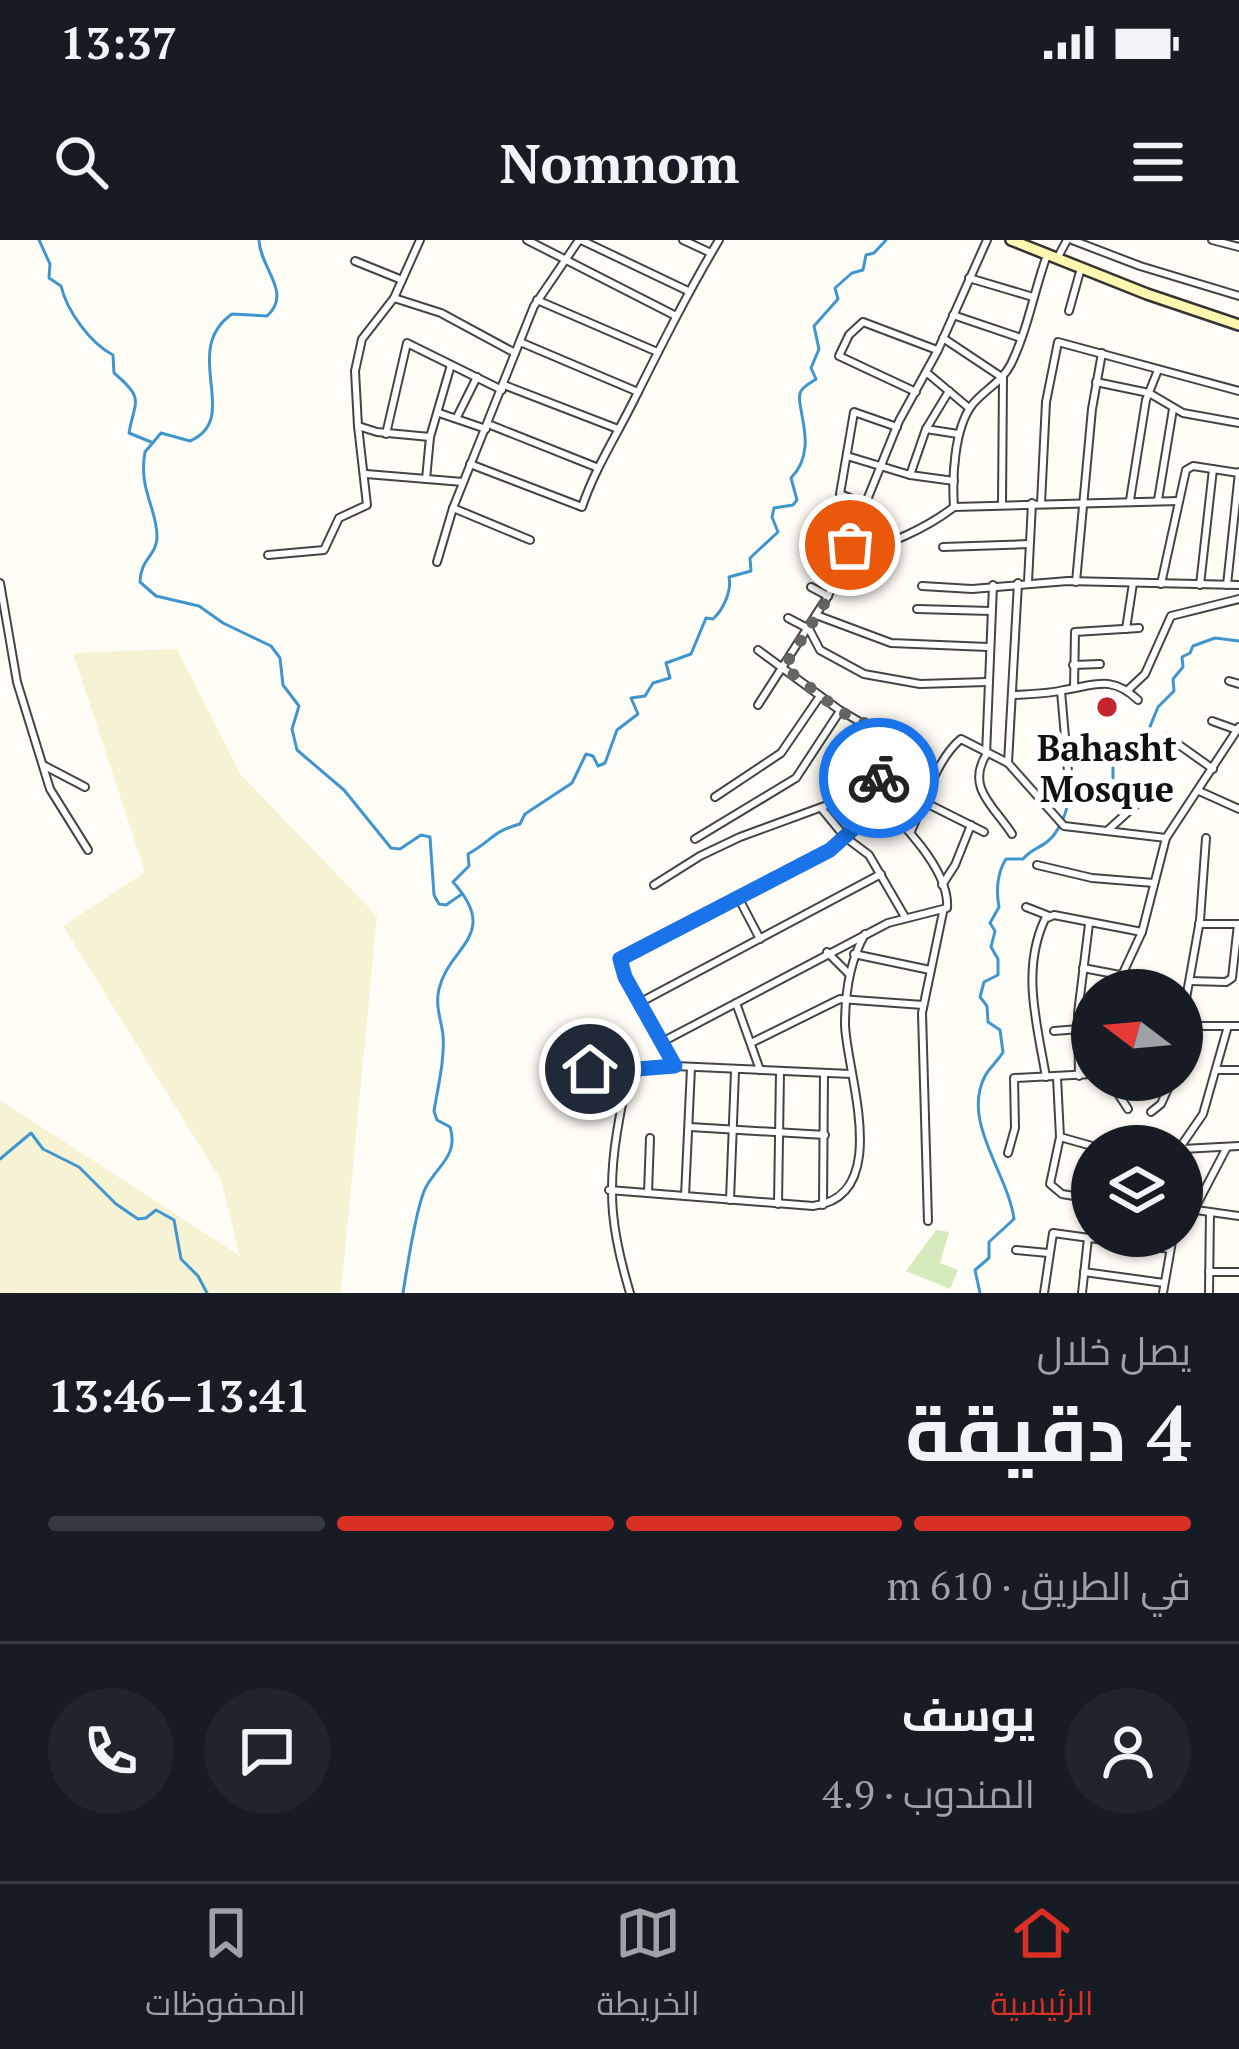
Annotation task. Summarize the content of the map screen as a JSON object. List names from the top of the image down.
{
  "places": ["Bahasht Mosque"],
  "north": "left",
  "page": {
    "status": "13:37",
    "header": "Nomnom",
    "heading": ["4 دقيقة", "يصل خلال", "13:41–13:46"],
    "panel": ["يوسف", "المندوب · 4.9"],
    "bar": "في الطريق · 610 m",
    "tabs": ["الرئيسية", "الخريطة", "المحفوظات"]
  }
}
